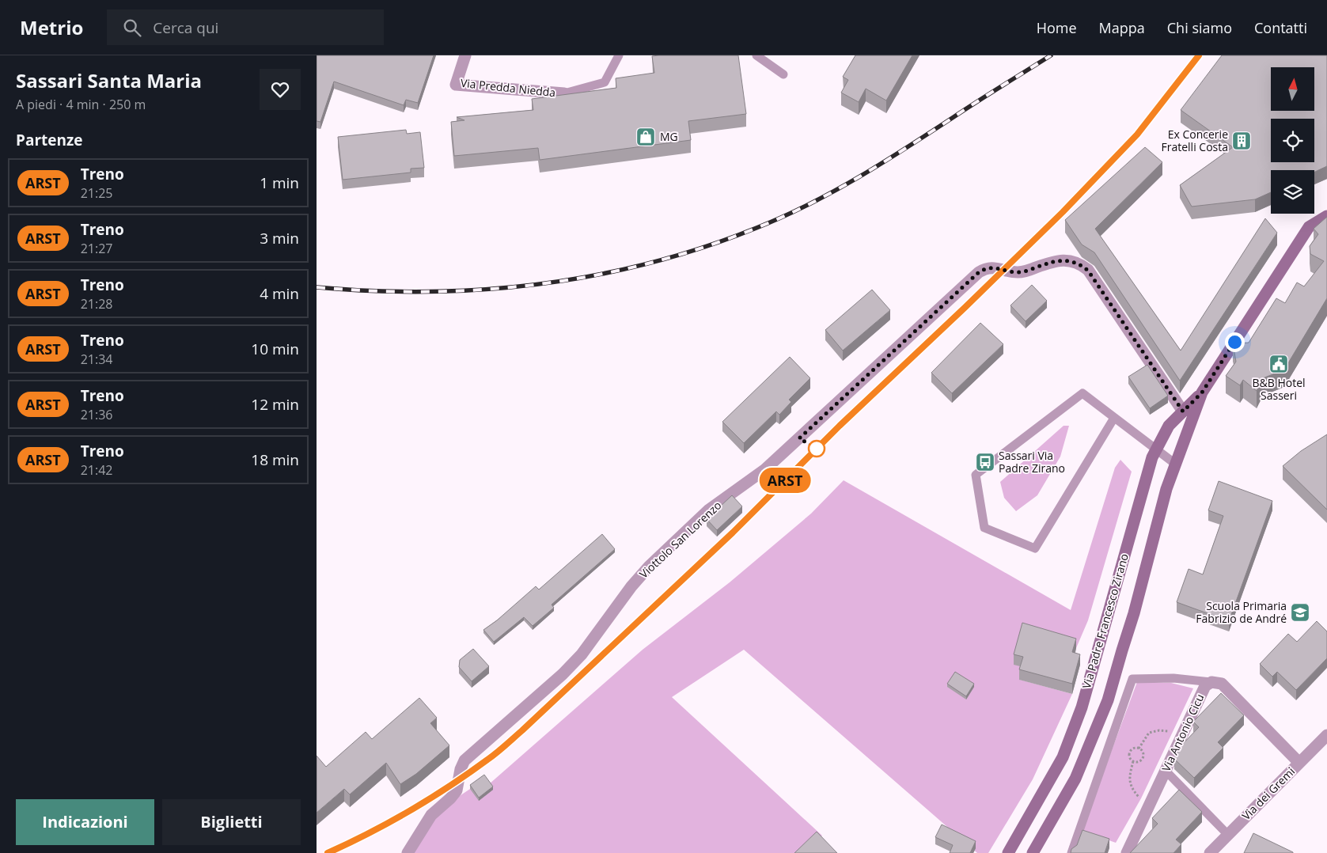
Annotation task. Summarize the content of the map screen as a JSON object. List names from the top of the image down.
{
  "streets": {
    "main road": ["Via Padre Francesco Zirano"],
    "street": [
      "Via Predda Niedda",
      "Viottolo San Lorenzo",
      "Via Antonio Cicu",
      "Via dei Gremi"
    ]
  },
  "crossings": [
    ["Viottolo San Lorenzo", "Via Padre Francesco Zirano"],
    ["Via Antonio Cicu", "Via dei Gremi"]
  ],
  "places": {
    "shop": ["MG"],
    "building": ["Ex Concerie Fratelli Costa"],
    "public building": ["B&B Hotel Sasseri"],
    "bus stop": ["Sassari Via Padre Zirano"],
    "school or university": ["Scuola Primaria Fabrizio de André"]
  },
  "north": "top",
  "page": {
    "header": "Metrio",
    "search": "Cerca qui",
    "nav": [
      "Home",
      "Mappa",
      "Chi siamo",
      "Contatti"
    ],
    "heading": [
      ["Sassari Santa Maria", "A piedi · 4 min · 250 m"],
      "Partenze"
    ],
    "on_map": "ARST",
    "list": [
      {
        "mark": "ARST",
        "name": "Treno",
        "note": "21:25",
        "value": "1 min"
      },
      {
        "mark": "ARST",
        "name": "Treno",
        "note": "21:27",
        "value": "3 min"
      },
      {
        "mark": "ARST",
        "name": "Treno",
        "note": "21:28",
        "value": "4 min"
      },
      {
        "mark": "ARST",
        "name": "Treno",
        "note": "21:34",
        "value": "10 min"
      },
      {
        "mark": "ARST",
        "name": "Treno",
        "note": "21:36",
        "value": "12 min"
      },
      {
        "mark": "ARST",
        "name": "Treno",
        "note": "21:42",
        "value": "18 min"
      }
    ],
    "buttons": ["Indicazioni", "Biglietti"]
  }
}
